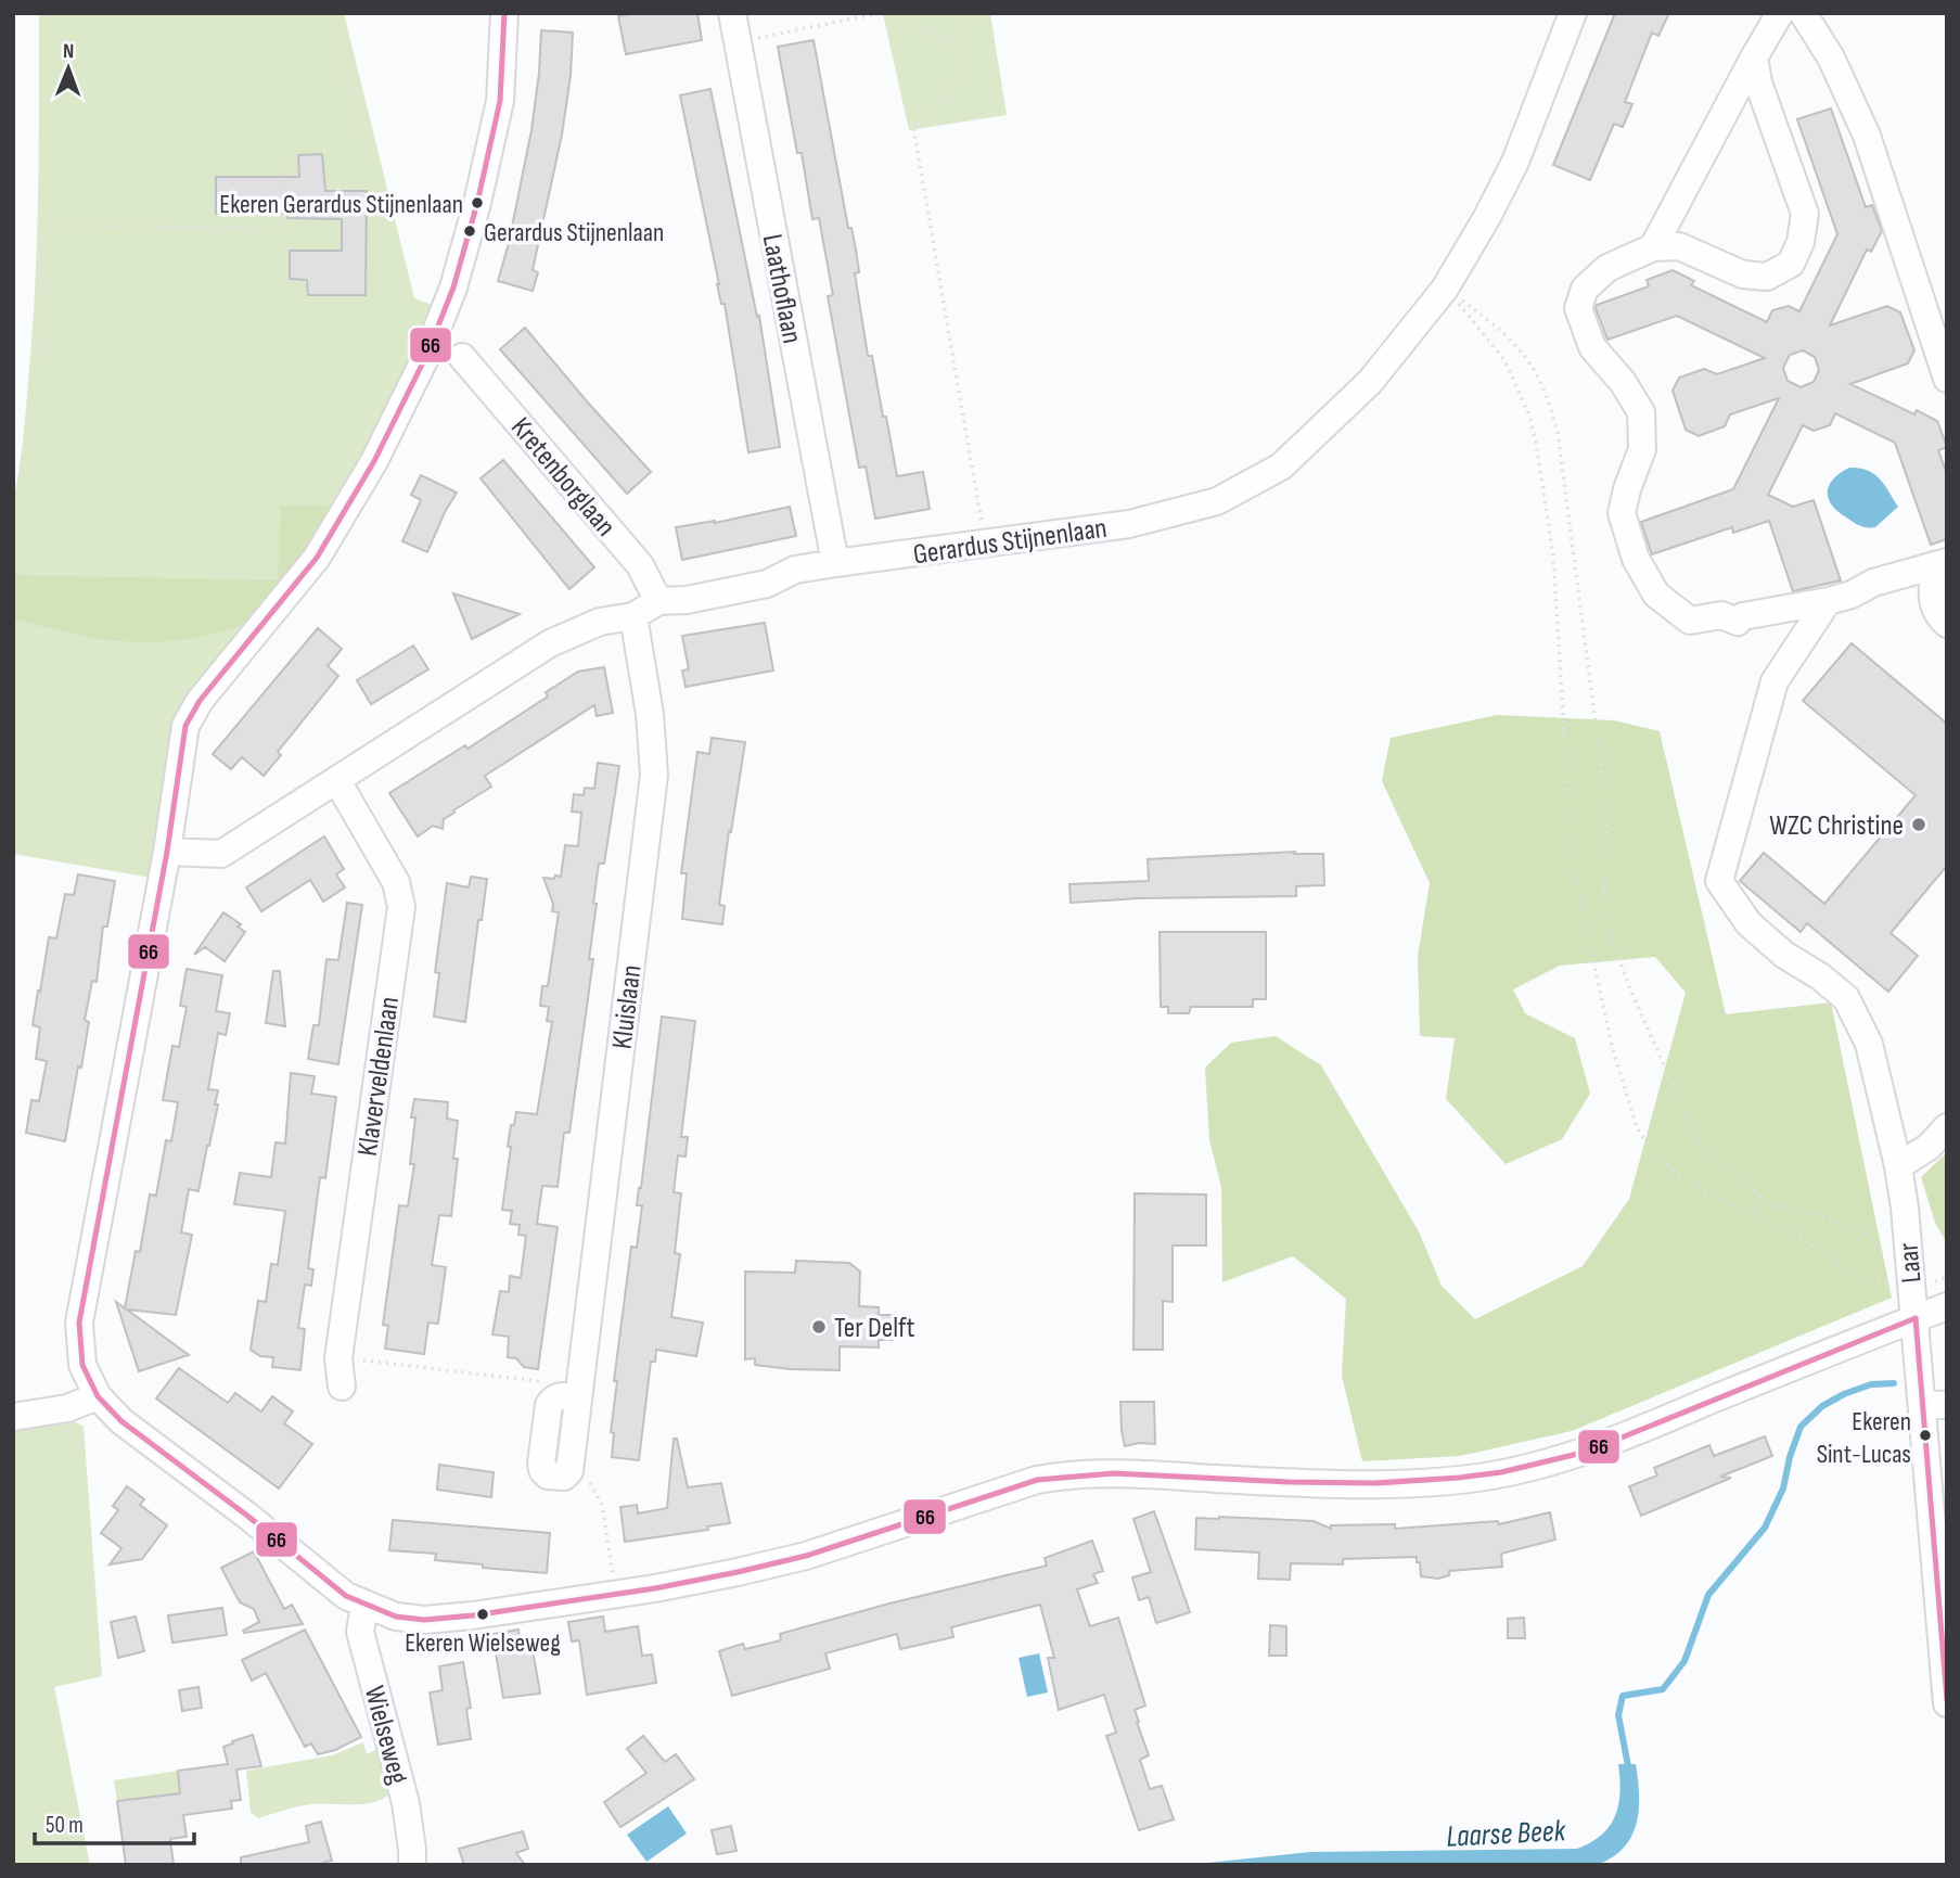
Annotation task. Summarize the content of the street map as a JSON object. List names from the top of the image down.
{
  "streets": {
    "street": [
      "Laathoflaan",
      "Kretenborglaan",
      "Gerardus Stijnenlaan",
      "Kluislaan",
      "Klaverveldenlaan",
      "Laar",
      "Wielseweg"
    ]
  },
  "crossings": [
    ["Laathoflaan", "Gerardus Stijnenlaan"],
    ["Kretenborglaan", "Gerardus Stijnenlaan"],
    ["Gerardus Stijnenlaan", "Kluislaan"],
    ["Gerardus Stijnenlaan", "Klaverveldenlaan"],
    ["Gerardus Stijnenlaan", "Laar"],
    ["Laar", "Wielseweg"]
  ],
  "water": ["Laarse Beek"],
  "places": [
    "Ekeren Gerardus Stijnenlaan",
    "Gerardus Stijnenlaan",
    "WZC Christine",
    "Ter Delft",
    "Ekeren Sint-Lucas",
    "Ekeren Wielseweg"
  ],
  "lines": ["transit line 66"],
  "scale_bar": "50 m",
  "north": "top"
}
